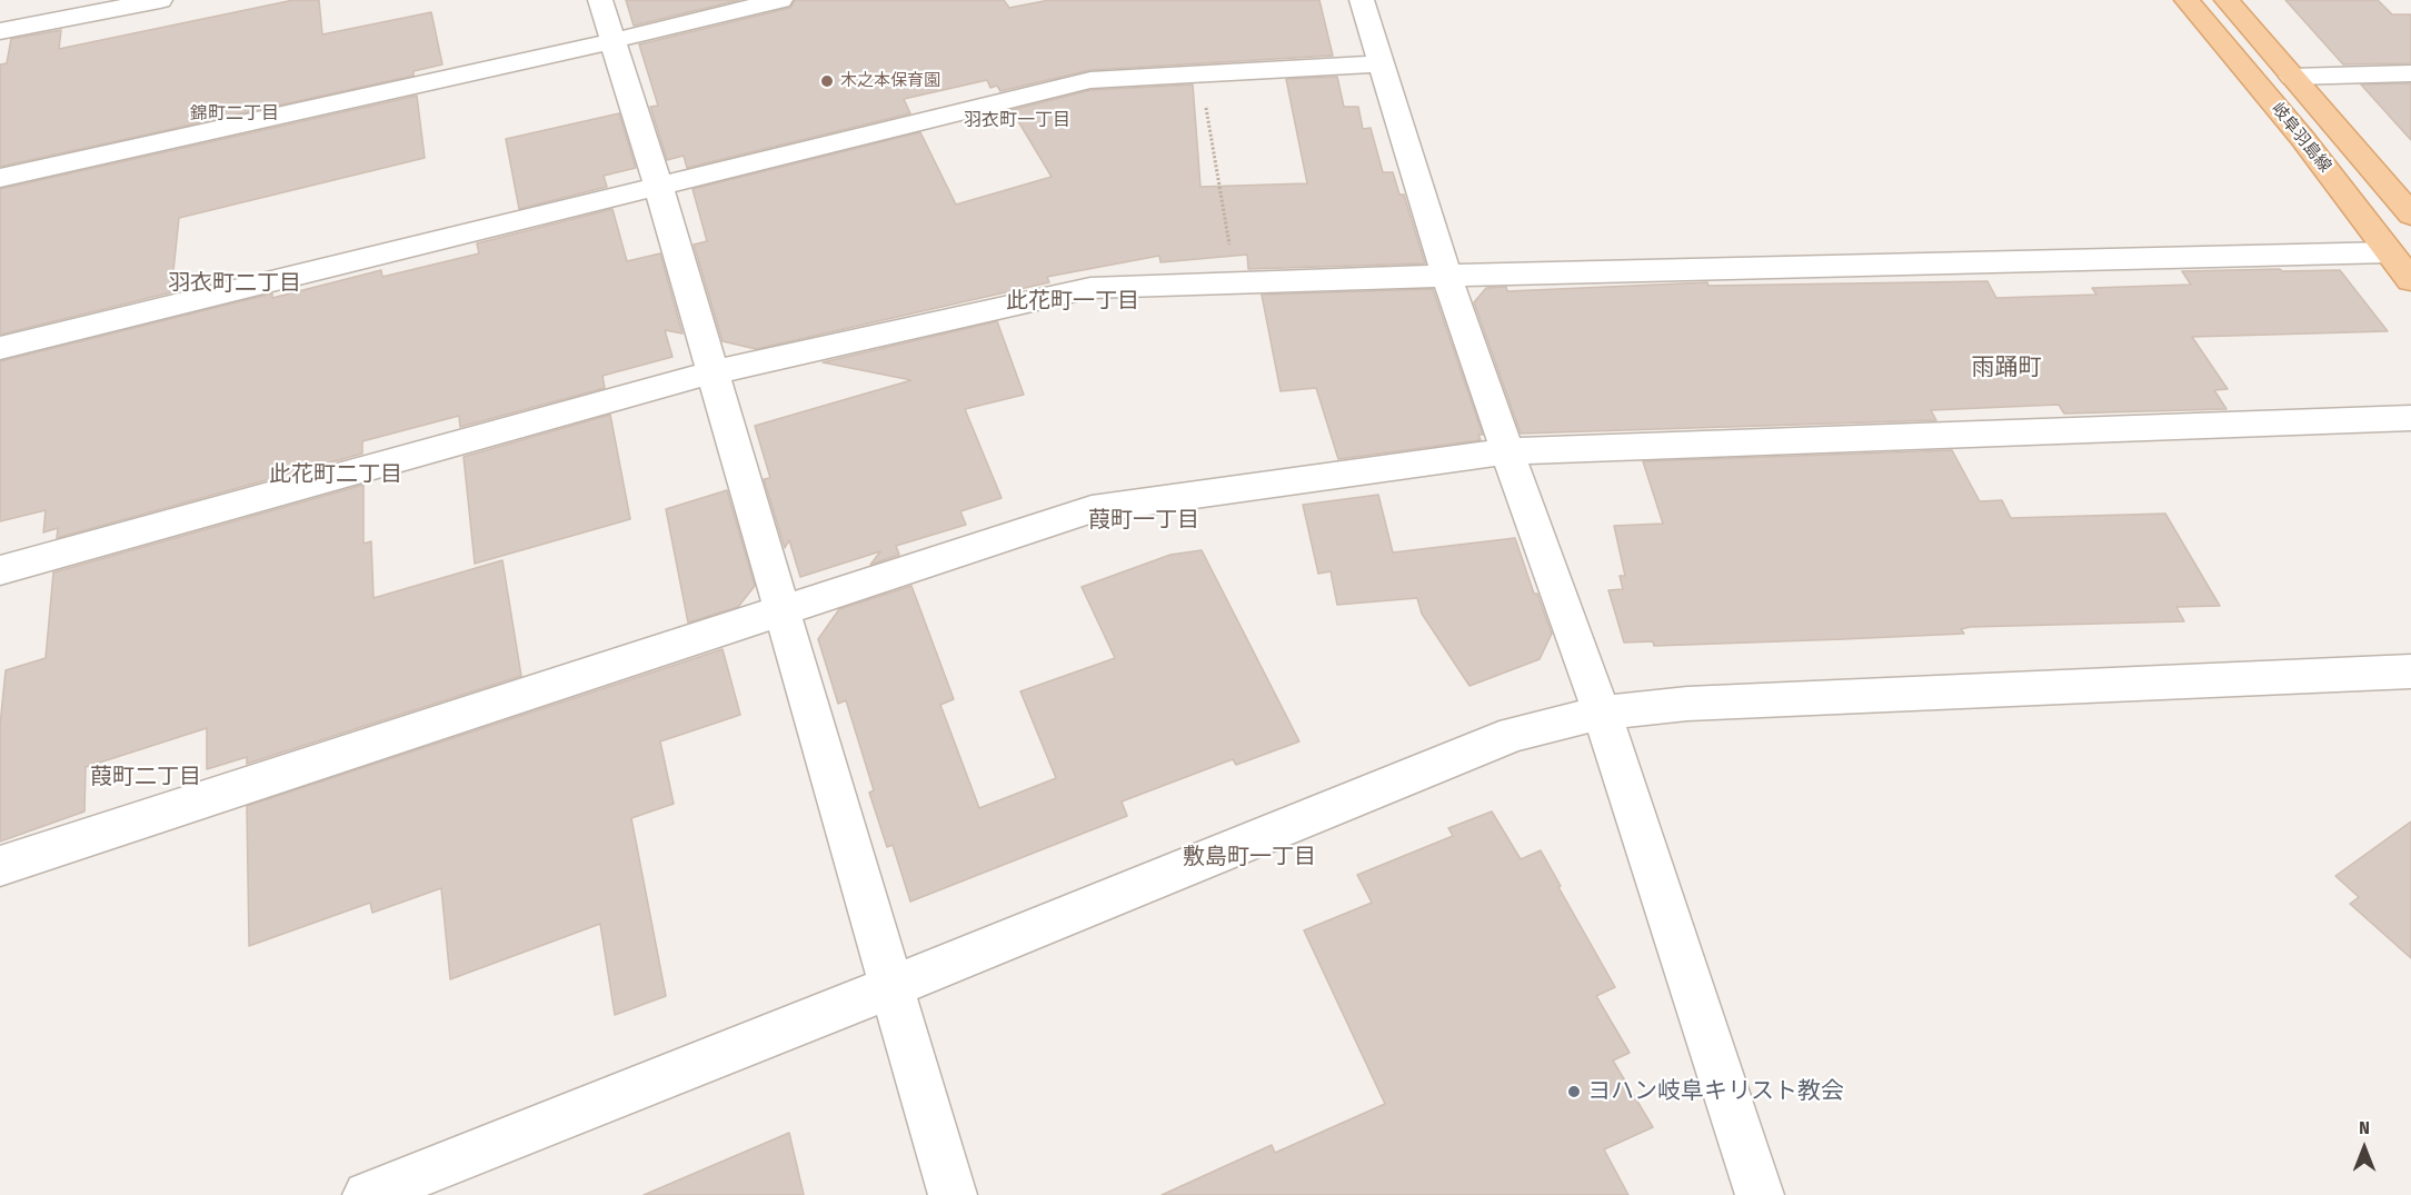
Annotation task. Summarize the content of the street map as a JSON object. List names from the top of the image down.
{
  "streets": {
    "main road": ["岐阜羽島線"]
  },
  "districts": [
    "錦町二丁目",
    "羽衣町一丁目",
    "羽衣町二丁目",
    "此花町一丁目",
    "雨踊町",
    "此花町二丁目",
    "葭町一丁目",
    "葭町二丁目",
    "敷島町一丁目"
  ],
  "places": ["木之本保育園", "ヨハン岐阜キリスト教会"],
  "north": "top"
}
